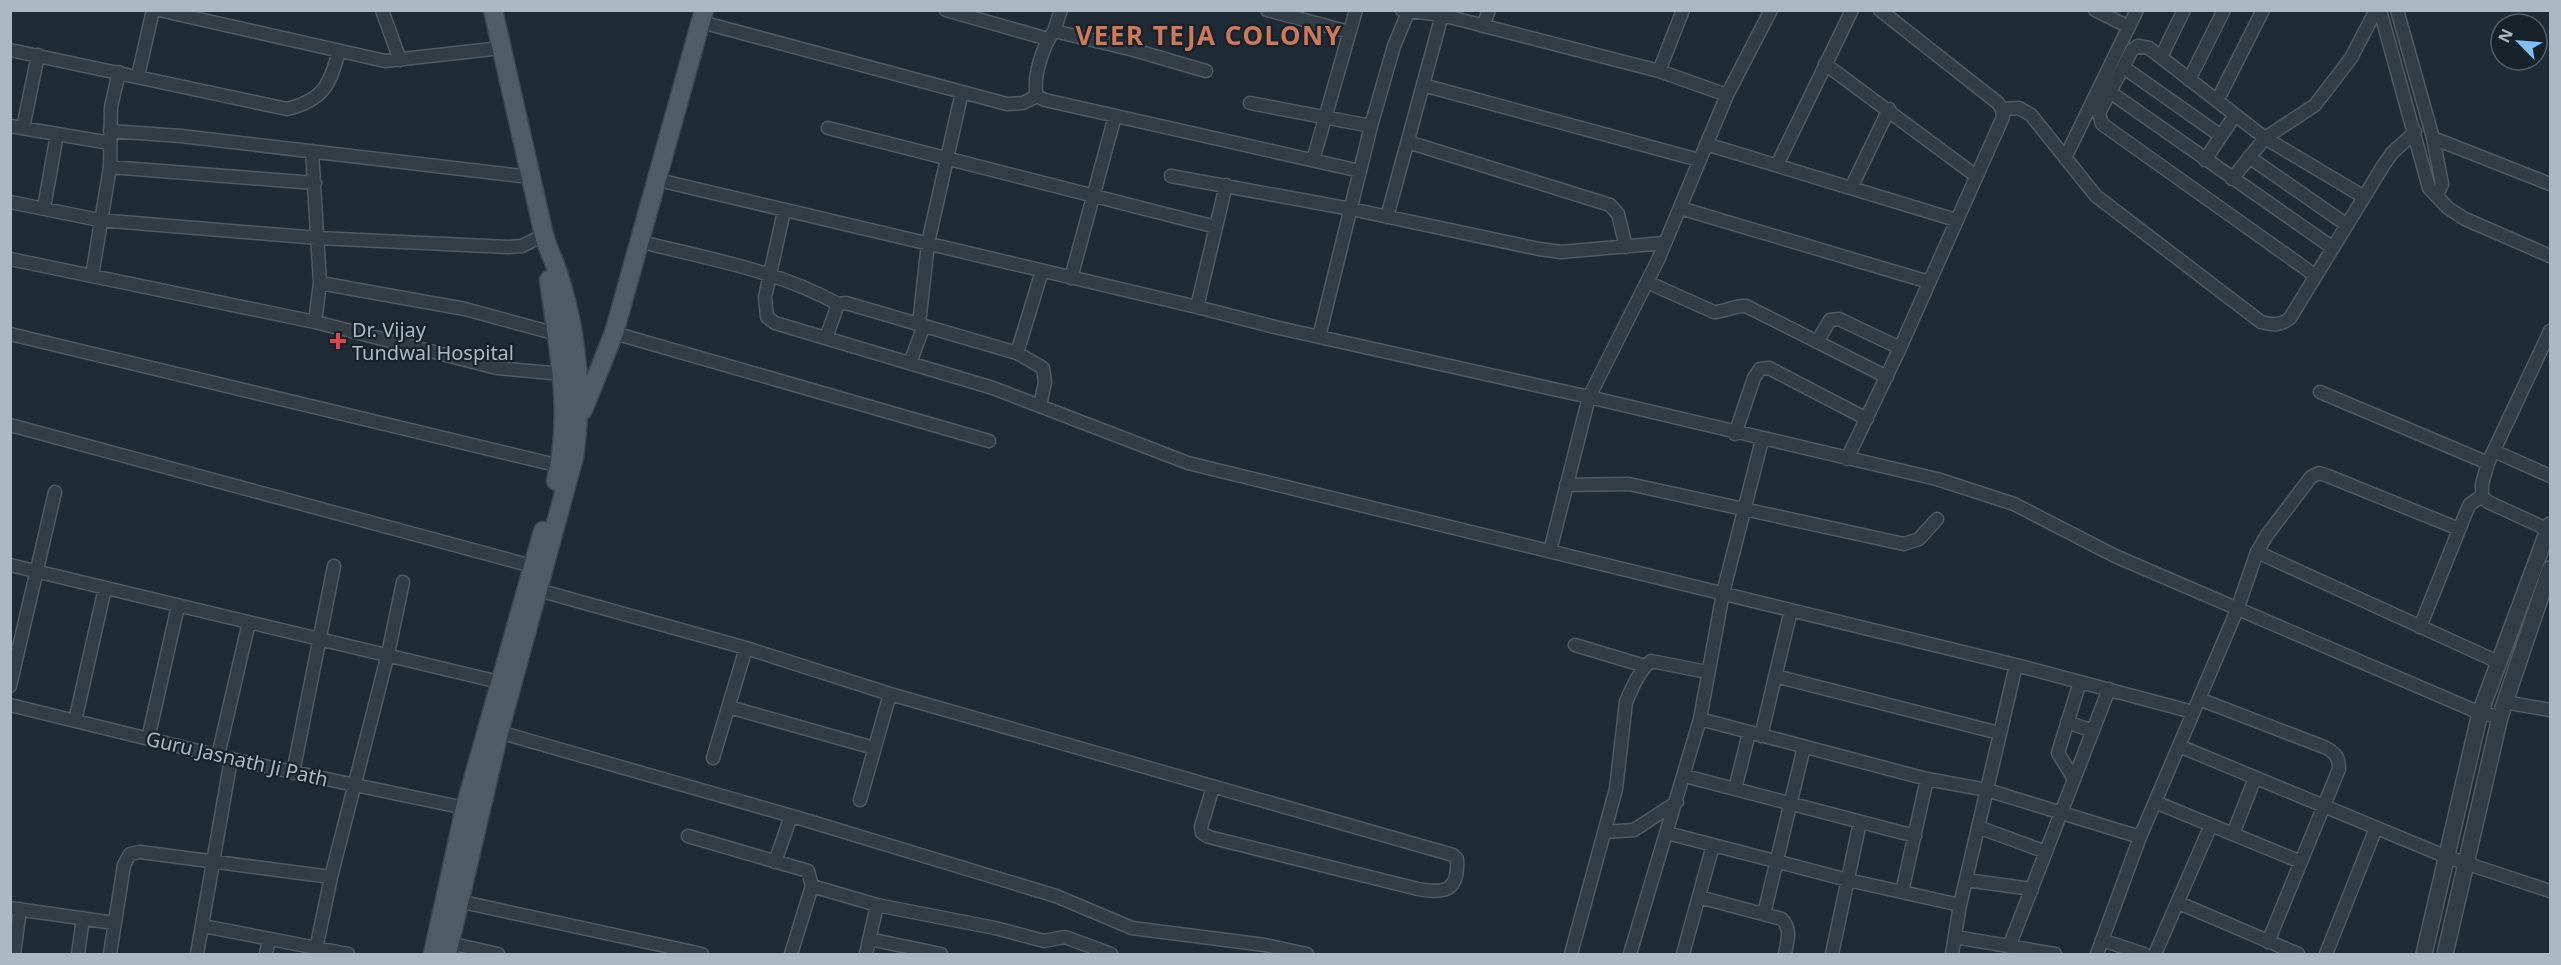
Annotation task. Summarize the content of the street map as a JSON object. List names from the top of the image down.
{
  "streets": {
    "street": ["Guru Jasnath Ji Path"]
  },
  "districts": ["VEER TEJA COLONY"],
  "places": {
    "health": ["Dr. Vijay Tundwal Hospital"]
  },
  "north": "top left"
}
